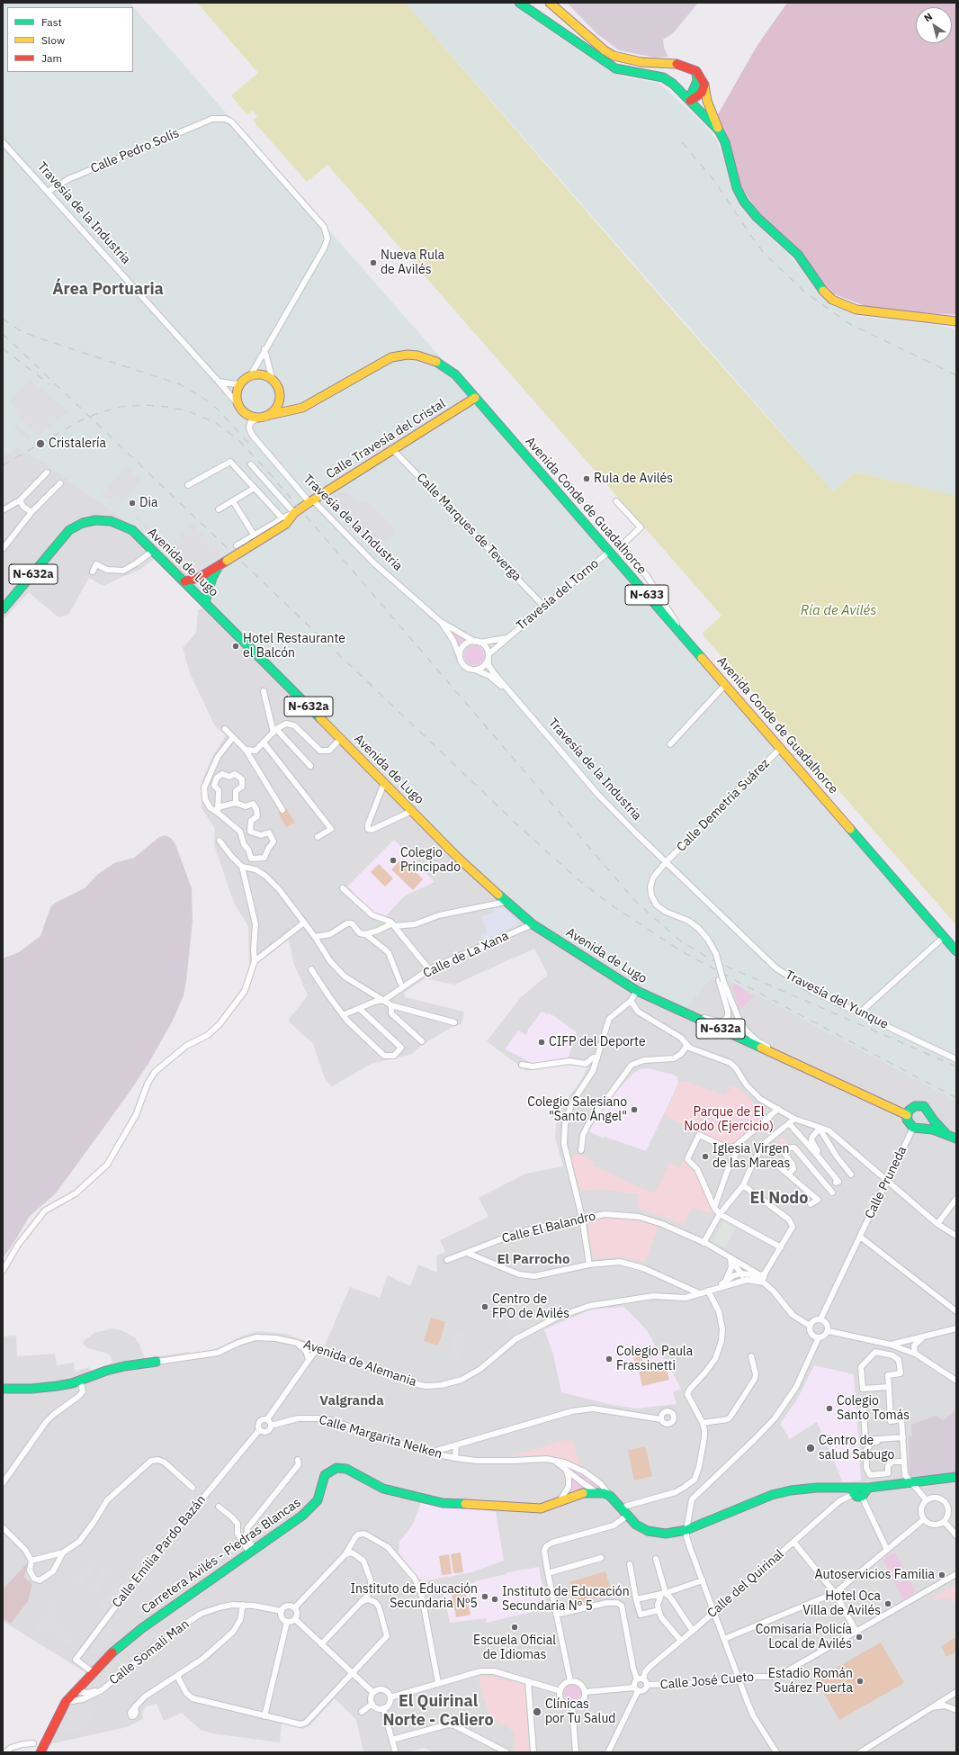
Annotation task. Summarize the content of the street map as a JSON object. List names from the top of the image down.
{
  "streets": {
    "main road": [
      "Travesía de la Industria",
      "Calle Travesía del Cristal",
      "Avenida Conde de Guadalhorce",
      "Avenida de Lugo",
      "N-632a",
      "N-633",
      "Carretera Avilés - Piedras Blancas"
    ],
    "street": [
      "Calle Pedro Solís",
      "Calle Marques de Teverga",
      "Travesía del Torno",
      "Calle Demetria Suárez",
      "Calle de La Xana",
      "Travesía del Yunque",
      "Calle Pruneda",
      "Calle El Balandro",
      "Avenida de Alemania",
      "Calle Margarita Nelken",
      "Calle Emilia Pardo Bazán",
      "Calle del Quirinal",
      "Calle Somali Man",
      "Calle José Cueto"
    ]
  },
  "crossings": [
    ["Calle Pedro Solís", "Travesía de la Industria"],
    ["Travesía de la Industria", "Calle Travesía del Cristal"],
    ["Travesía de la Industria", "Avenida Conde de Guadalhorce"],
    ["Travesía de la Industria", "Travesía del Torno"],
    ["Travesía de la Industria", "Calle Demetria Suárez"],
    ["Travesía de la Industria", "Travesía del Yunque"],
    ["Calle Travesía del Cristal", "Avenida Conde de Guadalhorce"],
    ["Calle Travesía del Cristal", "Calle Marques de Teverga"],
    ["Avenida Conde de Guadalhorce", "Travesía del Torno"],
    ["Avenida Conde de Guadalhorce", "Calle Demetria Suárez"],
    ["Calle Marques de Teverga", "Travesía del Torno"],
    ["Avenida de Lugo", "N-632a"],
    ["Avenida de Lugo", "Calle de La Xana"],
    ["N-632a", "Calle Pruneda"],
    ["Calle Demetria Suárez", "Travesía del Yunque"],
    ["Calle El Balandro", "Avenida de Alemania"],
    ["Calle Margarita Nelken", "Calle Emilia Pardo Bazán"],
    ["Calle Margarita Nelken", "Carretera Avilés - Piedras Blancas"],
    ["Calle Emilia Pardo Bazán", "Carretera Avilés - Piedras Blancas"],
    ["Carretera Avilés - Piedras Blancas", "Calle Somali Man"]
  ],
  "districts": [
    "Área Portuaria",
    "El Nodo",
    "El Parrocho",
    "Valgranda",
    "El Quirinal Norte - Caliero"
  ],
  "water": ["Ría de Avilés"],
  "parks": ["Parque de El Nodo (Ejercicio)"],
  "places": [
    "Nueva Rula de Avilés",
    "Cristalería",
    "Rula de Avilés",
    "Dia",
    "Hotel Restaurante el Balcón",
    "Colegio Principado",
    "CIFP del Deporte",
    "Colegio Salesiano \"Santo Ángel\"",
    "Iglesia Virgen de las Mareas",
    "Centro de FPO de Avilés",
    "Colegio Paula Frassinetti",
    "Colegio Santo Tomás",
    "Centro de salud Sabugo",
    "Autoservicios Familia",
    "Instituto de Educación Secundaria Nº5",
    "Instituto de Educación Secundaria Nº 5",
    "Hotel Oca Villa de Avilés",
    "Escuela Oficial de Idiomas",
    "Comisaría Policía Local de Avilés",
    "Estadio Román Suárez Puerta",
    "Clínicas por Tu Salud"
  ],
  "legend": ["Fast", "Slow", "Jam"],
  "north": "top left"
}
